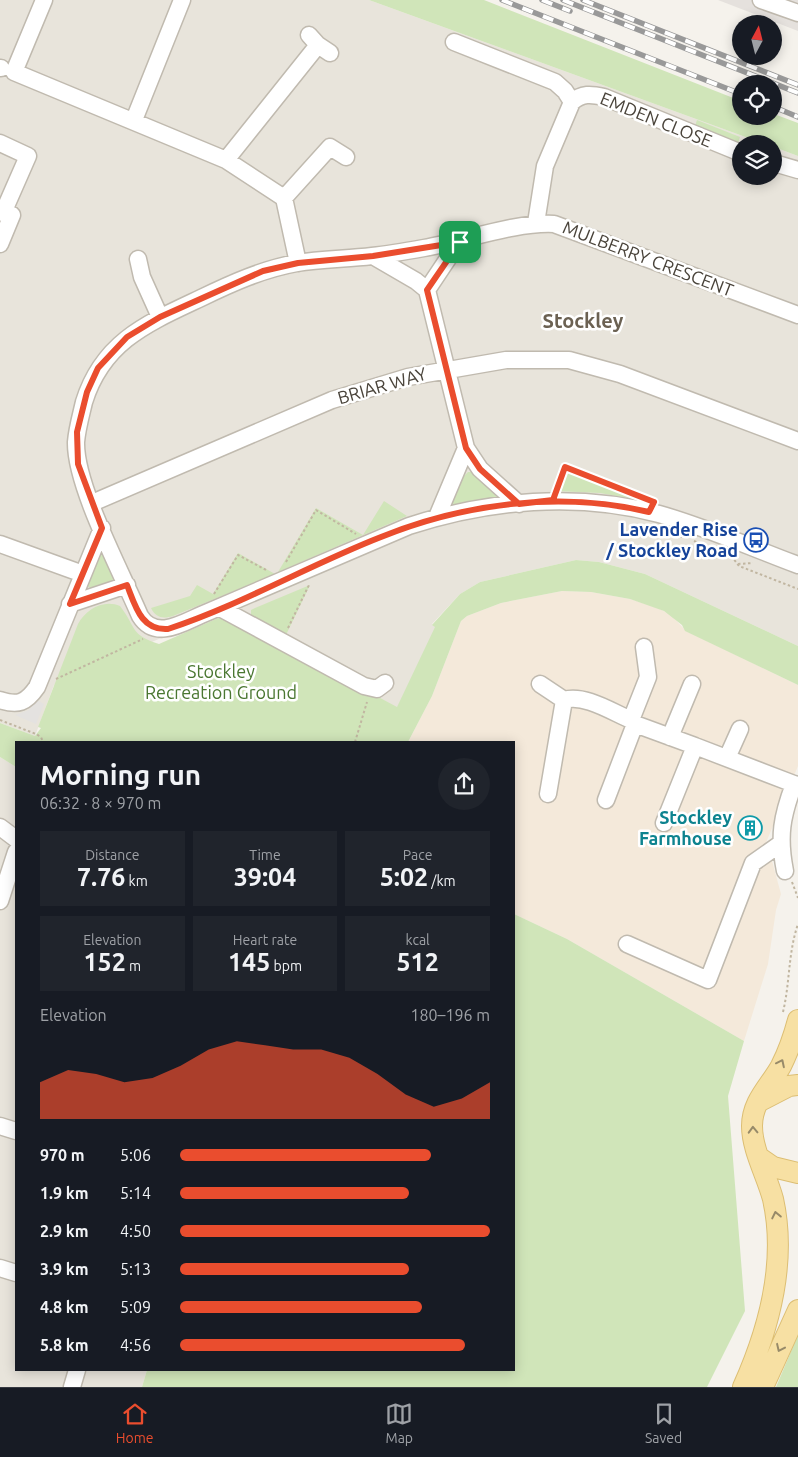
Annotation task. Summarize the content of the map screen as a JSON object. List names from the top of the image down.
{
  "streets": {
    "street": ["EMDEN CLOSE", "MULBERRY CRESCENT", "BRIAR WAY"]
  },
  "crossings": [
    ["MULBERRY CRESCENT", "BRIAR WAY"]
  ],
  "districts": ["Stockley"],
  "parks": ["Stockley Recreation Ground"],
  "places": {
    "bus stop": ["Lavender Rise / Stockley Road"],
    "building": ["Stockley Farmhouse"]
  },
  "north": "top",
  "page": {
    "heading": ["Morning run", "06:32 · 8 × 970 m"],
    "stats": [
      ["Distance", "7.76 km"],
      ["Time", "39:04"],
      ["Pace", "5:02 /km"],
      ["Elevation", "152 m"],
      ["Heart rate", "145 bpm"],
      ["kcal", "512"]
    ],
    "chart": ["Elevation", "180–196 m"],
    "list": [
      {
        "name": "970 m",
        "note": "5:06"
      },
      {
        "name": "1.9 km",
        "note": "5:14"
      },
      {
        "name": "2.9 km",
        "note": "4:50"
      },
      {
        "name": "3.9 km",
        "note": "5:13"
      },
      {
        "name": "4.8 km",
        "note": "5:09"
      },
      {
        "name": "5.8 km",
        "note": "4:56"
      }
    ],
    "tabs": ["Home", "Map", "Saved"]
  }
}
